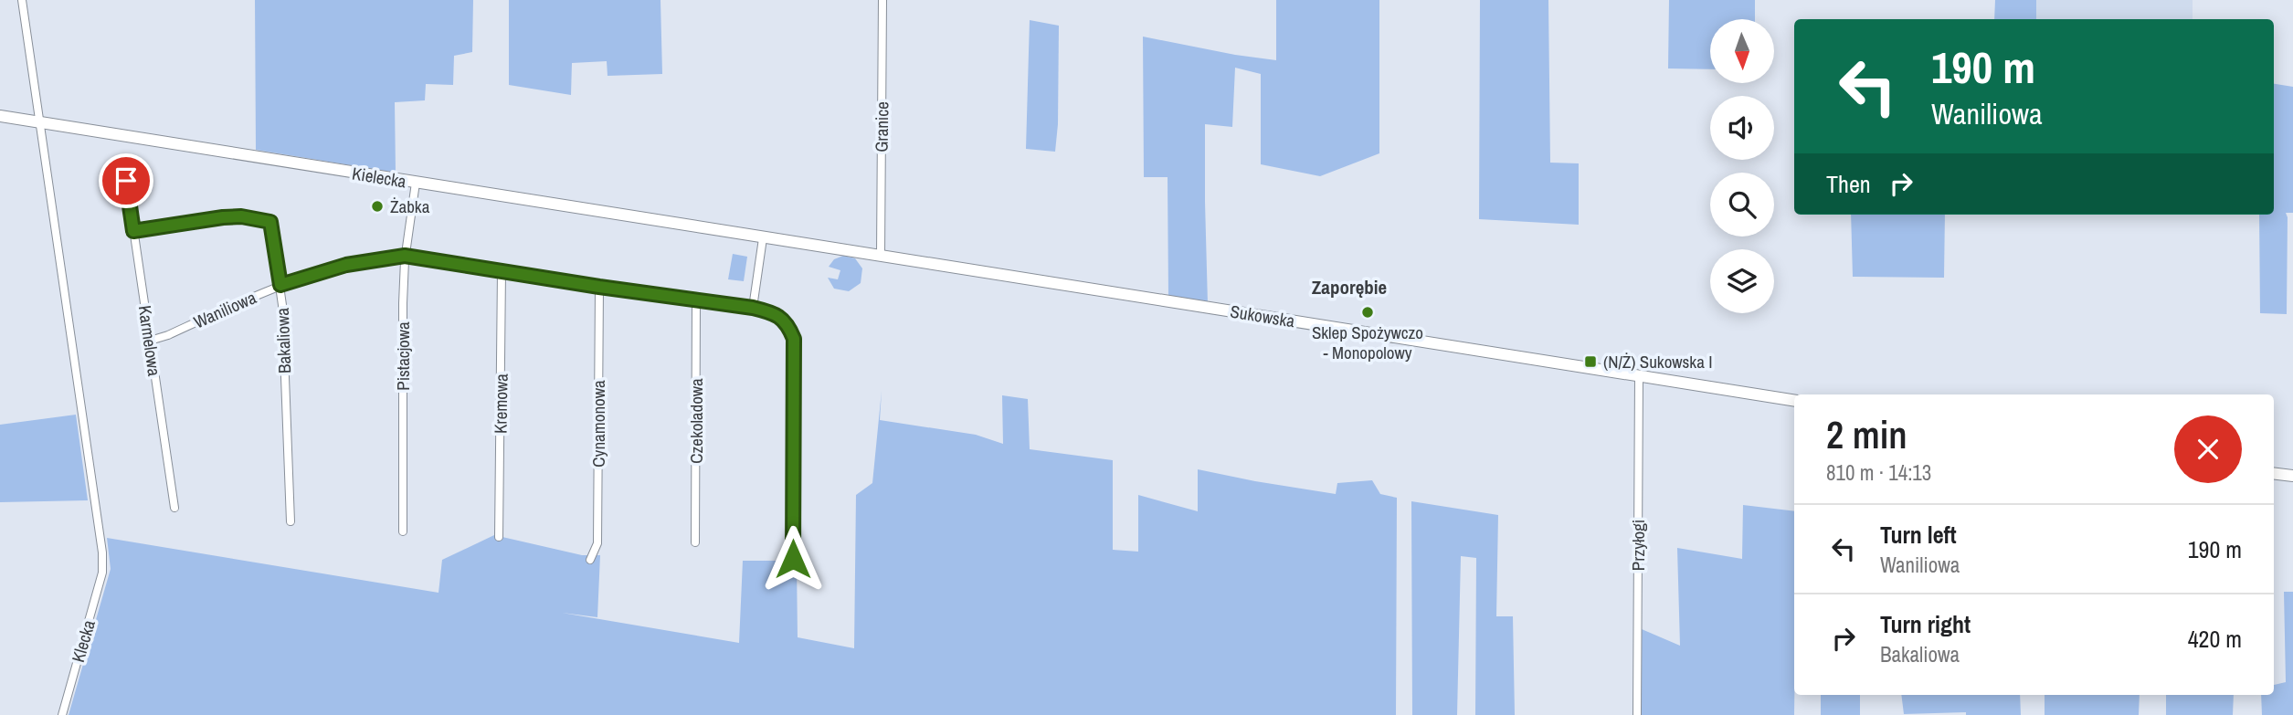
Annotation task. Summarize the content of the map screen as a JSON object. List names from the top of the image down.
{
  "streets": {
    "street": [
      "Granice",
      "Kielecka",
      "Waniliowa",
      "Sukowska",
      "Karmelowa",
      "Bakaliowa",
      "Pistacjowa",
      "Kremowa",
      "Czekoladowa",
      "Cynamonowa",
      "Przyłogi",
      "Klecka"
    ]
  },
  "crossings": [
    ["Granice", "Kielecka"],
    ["Granice", "Sukowska"],
    ["Kielecka", "Sukowska"],
    ["Kielecka", "Pistacjowa"],
    ["Kielecka", "Klecka"],
    ["Waniliowa", "Karmelowa"],
    ["Waniliowa", "Bakaliowa"],
    ["Waniliowa", "Pistacjowa"],
    ["Waniliowa", "Kremowa"],
    ["Waniliowa", "Czekoladowa"],
    ["Waniliowa", "Cynamonowa"],
    ["Sukowska", "Przyłogi"],
    ["Karmelowa", "Bakaliowa"]
  ],
  "districts": ["Zaporębie"],
  "places": {
    "other": ["Żabka", "Sklep Spożywczo - Monopolowy"],
    "transit": ["(N/Ż) Sukowska I"]
  },
  "north": "bottom",
  "page": {
    "turn": ["190 m", "Waniliowa"],
    "then": "Then",
    "heading": ["2 min", "810 m · 14:13"],
    "list": [
      {
        "name": "Turn left",
        "note": "Waniliowa",
        "value": "190 m"
      },
      {
        "name": "Turn right",
        "note": "Bakaliowa",
        "value": "420 m"
      }
    ]
  }
}
